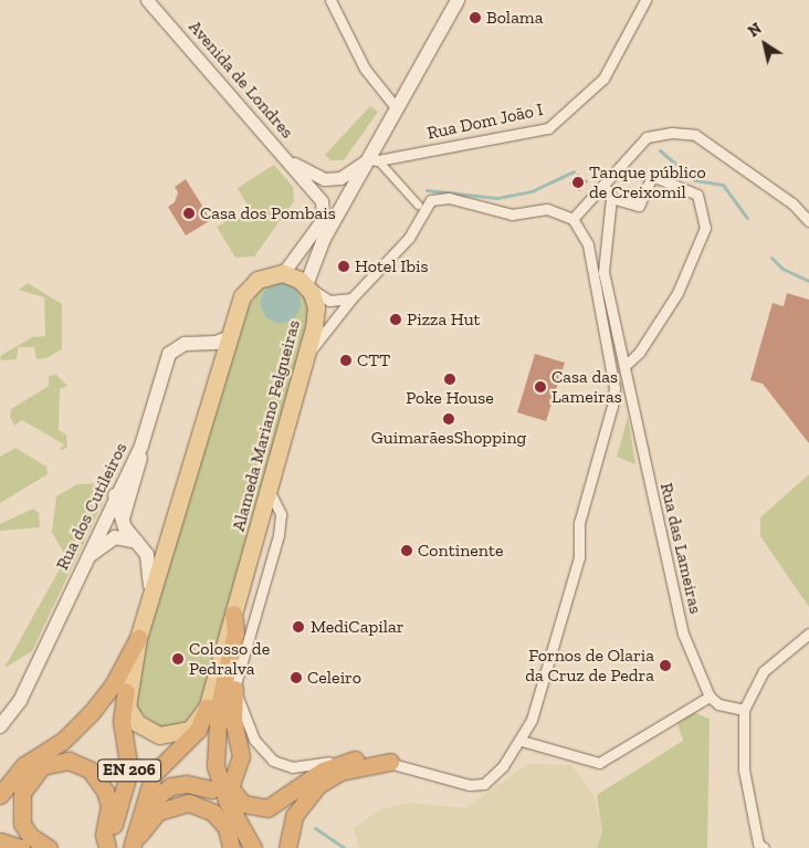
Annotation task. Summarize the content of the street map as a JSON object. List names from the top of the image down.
{
  "streets": {
    "highway": ["EN 206"],
    "main road": ["Alameda Mariano Felgueiras", "Rua dos Cutileiros"],
    "street": ["Avenida de Londres", "Rua Dom João I", "Rua das Lameiras"]
  },
  "crossings": [
    ["Avenida de Londres", "Rua Dom João I"],
    ["Avenida de Londres", "Alameda Mariano Felgueiras"],
    ["Alameda Mariano Felgueiras", "Rua dos Cutileiros"],
    ["Alameda Mariano Felgueiras", "EN 206"]
  ],
  "places": [
    "Bolama",
    "Tanque público de Creixomil",
    "Casa dos Pombais",
    "Hotel Ibis",
    "Pizza Hut",
    "CTT",
    "Poke House",
    "Casa das Lameiras",
    "GuimarãesShopping",
    "Continente",
    "MediCapilar",
    "Colosso de Pedralva",
    "Fornos de Olaria da Cruz de Pedra",
    "Celeiro"
  ],
  "north": "top left"
}
